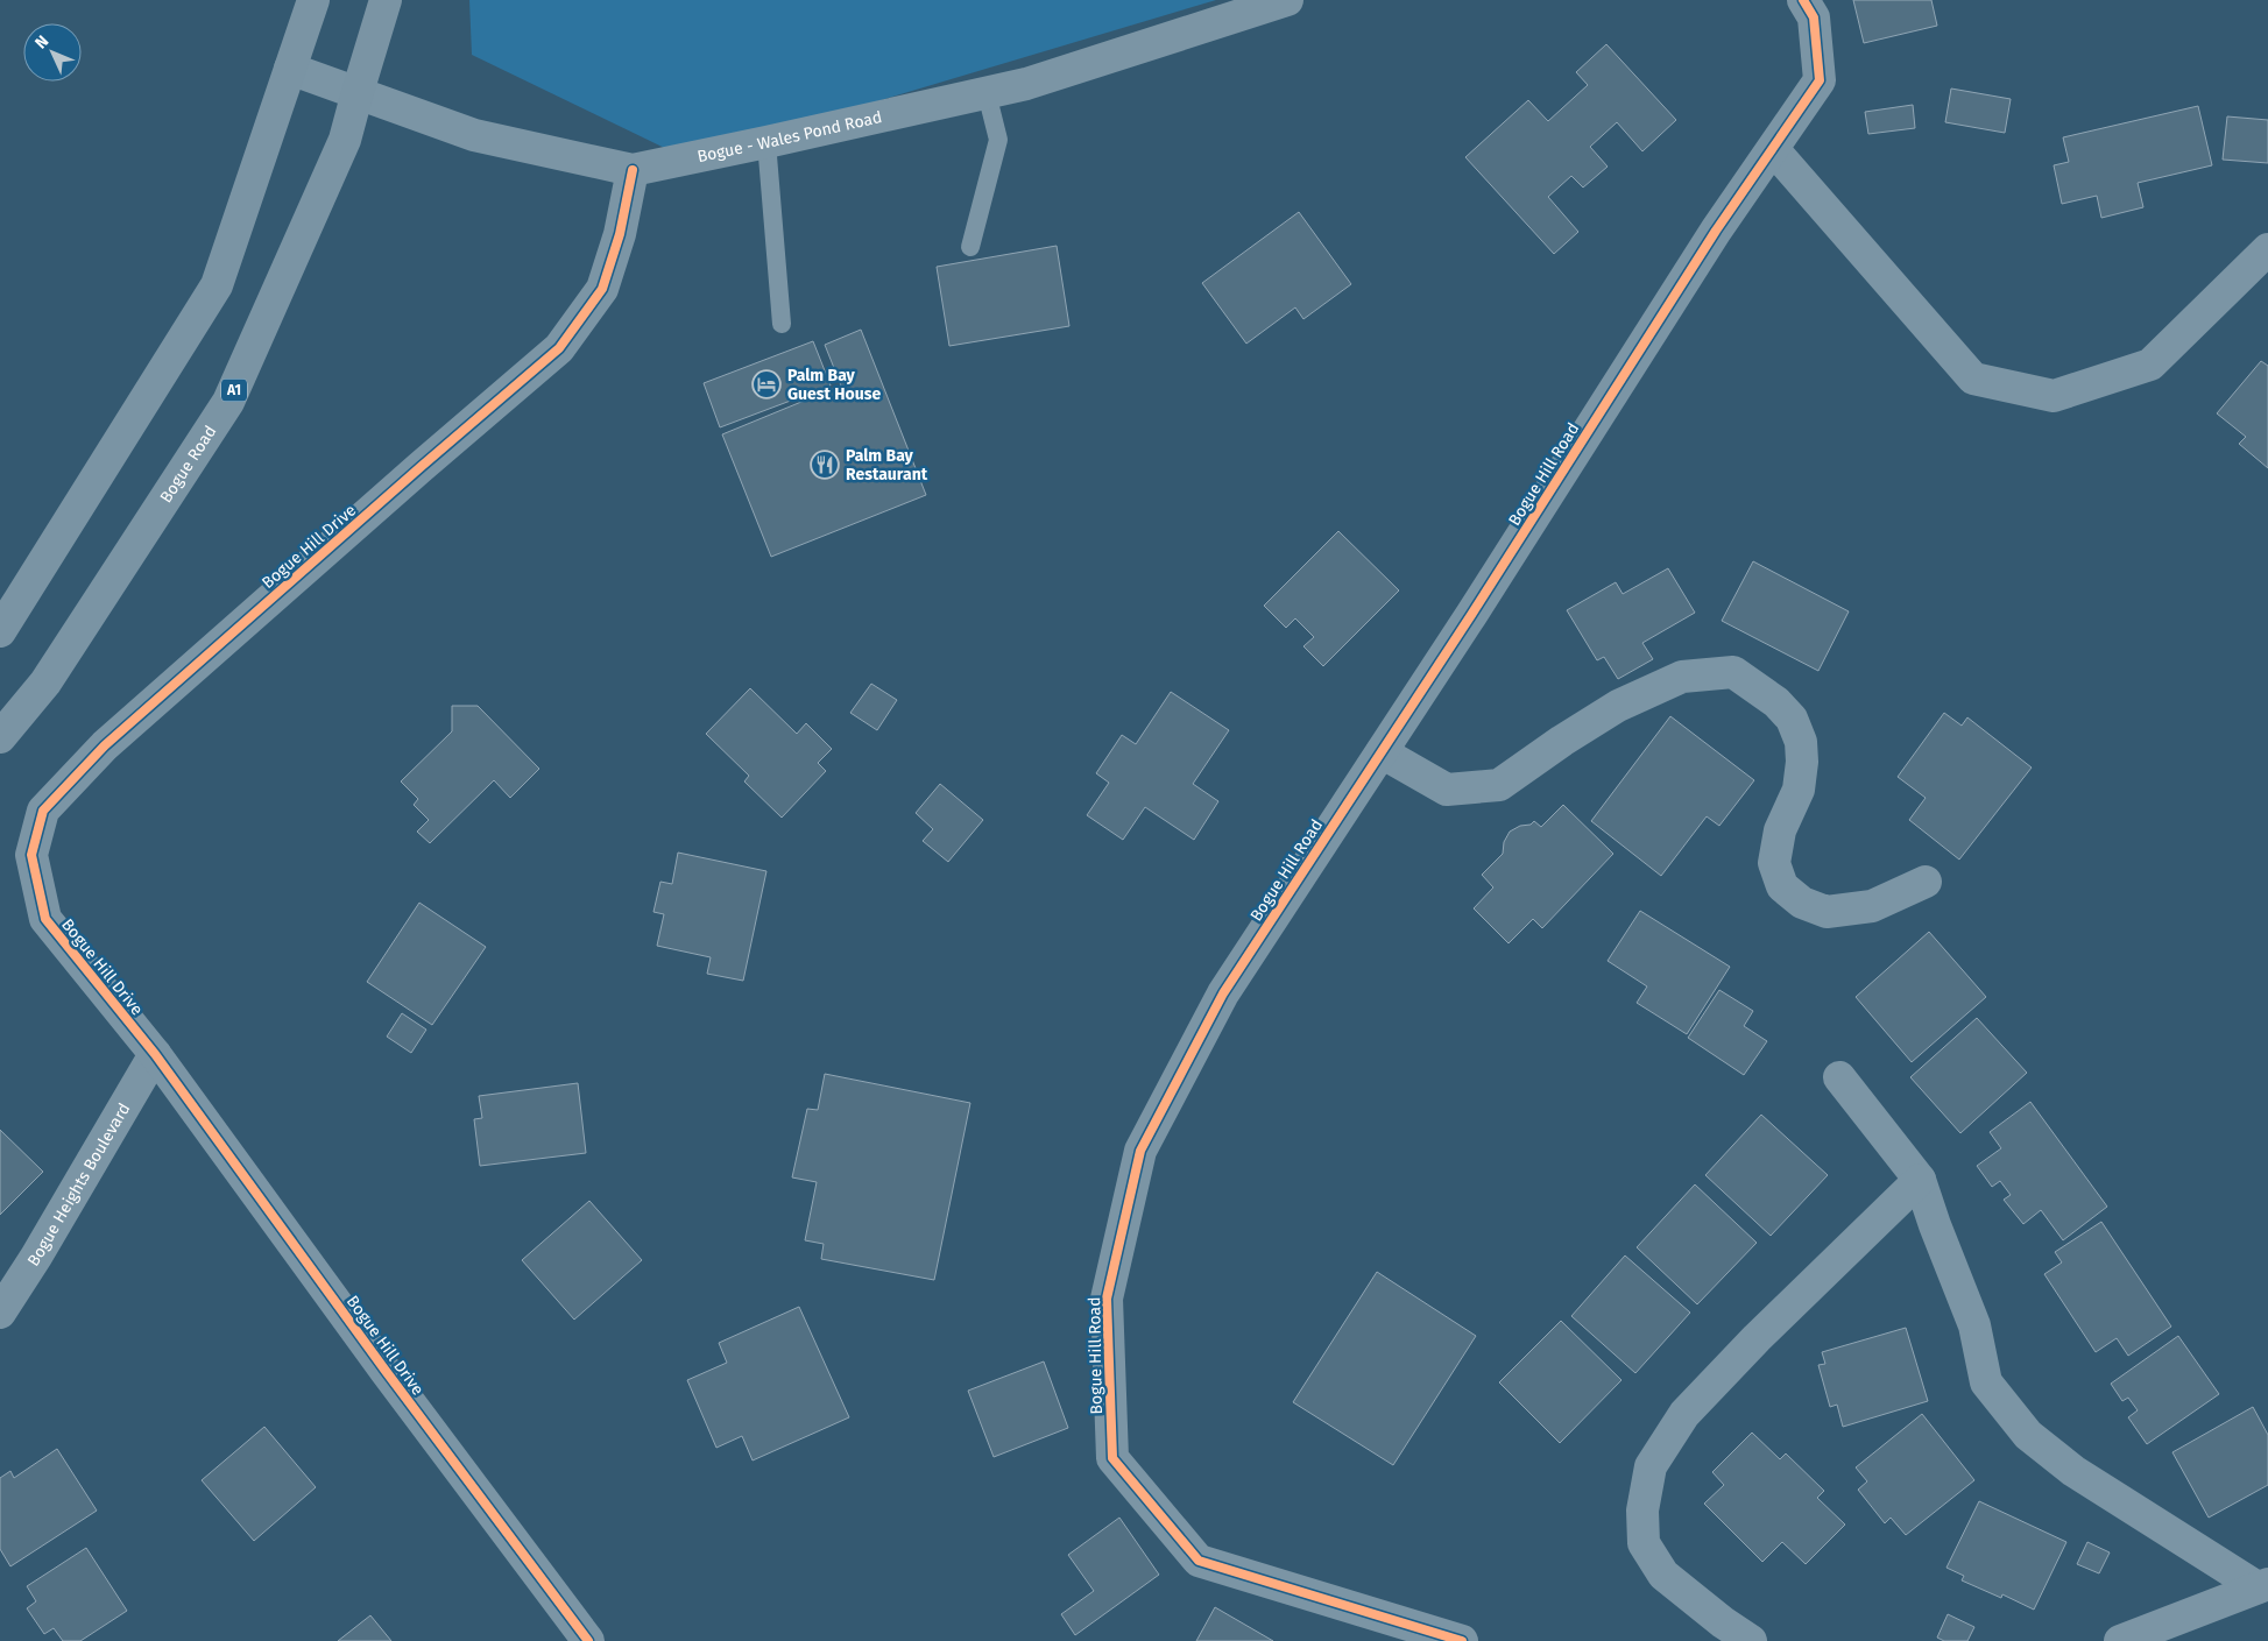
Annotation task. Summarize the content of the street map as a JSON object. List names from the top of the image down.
{
  "streets": {
    "main road": ["A1", "Bogue Road"],
    "street": [
      "Bogue - Wales Pond Road",
      "Bogue Hill Road",
      "Bogue Hill Drive",
      "Bogue Heights Boulevard"
    ]
  },
  "crossings": [
    ["Bogue - Wales Pond Road", "Bogue Road"],
    ["Bogue - Wales Pond Road", "Bogue Hill Drive"],
    ["Bogue Hill Drive", "Bogue Heights Boulevard"]
  ],
  "places": {
    "hotel": ["Palm Bay Guest House"],
    "restaurant": ["Palm Bay Restaurant"]
  },
  "north": "top left"
}
